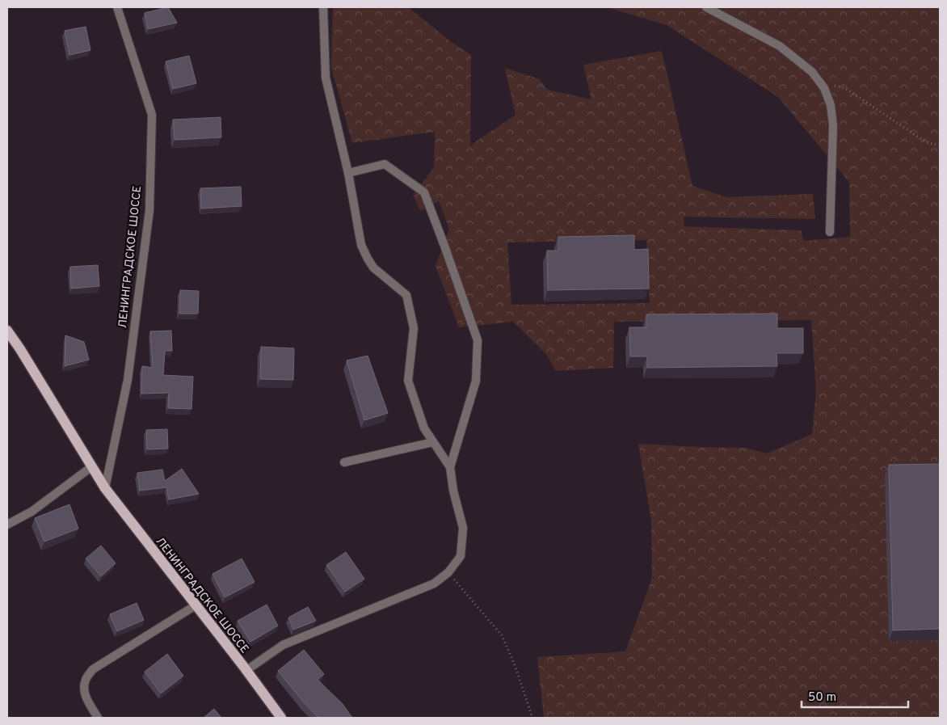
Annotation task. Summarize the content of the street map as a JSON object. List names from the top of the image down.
{
  "streets": {
    "main road": ["ЛЕНИНГРАДСКОЕ ШОССЕ"]
  },
  "scale_bar": "50 m"
}
